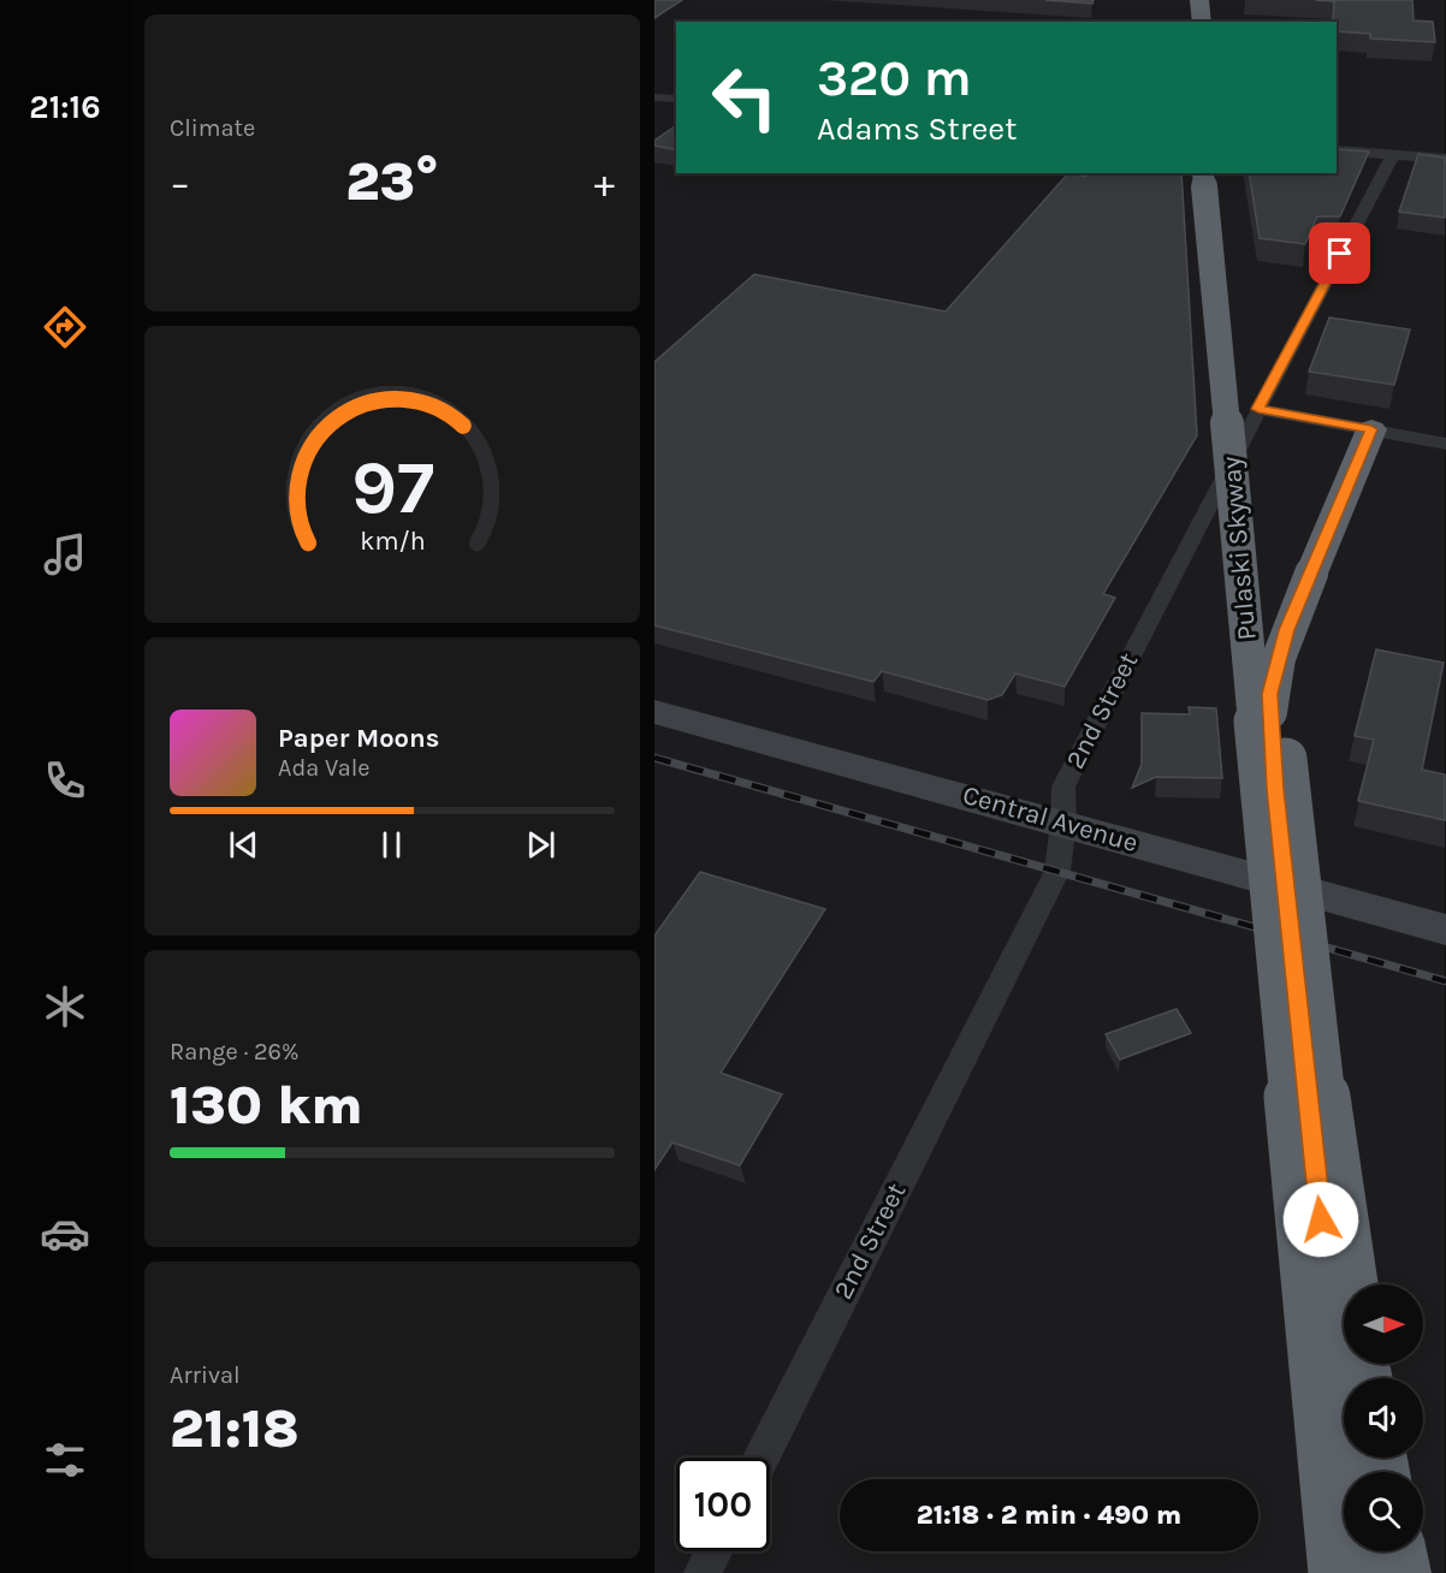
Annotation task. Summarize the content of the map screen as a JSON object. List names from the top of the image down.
{
  "streets": {
    "highway": ["Pulaski Skyway"],
    "main road": ["Central Avenue"],
    "street": ["2nd Street"]
  },
  "crossings": [
    ["2nd Street", "Central Avenue"]
  ],
  "north": "right",
  "page": {
    "tabs": "21:16",
    "tile": [
      "Climate",
      ["Range · 26%", "130 km"],
      ["Arrival", "21:18"]
    ],
    "turn": ["320 m", "Adams Street"],
    "heat": ["−", "23°", "+"],
    "song": ["Paper Moons", "Ada Vale"],
    "limit": "100",
    "trip": "21:18 · 2 min · 490 m",
    "gauge": ["97", "km/h"]
  }
}
